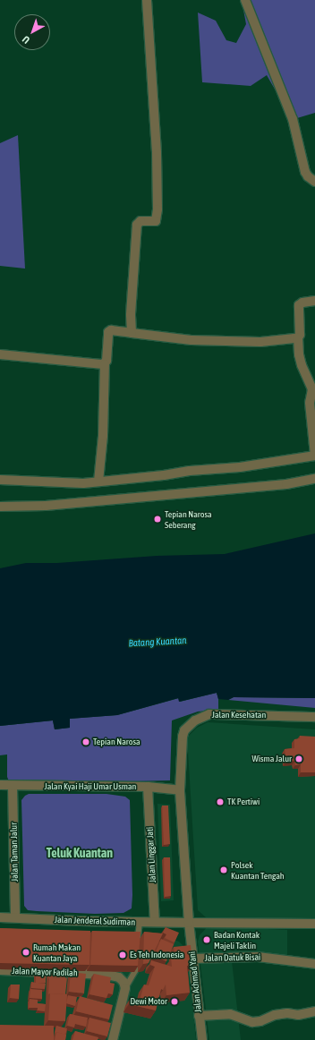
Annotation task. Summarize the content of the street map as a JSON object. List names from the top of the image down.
{
  "streets": {
    "street": [
      "Jalan Kesehatan",
      "Jalan Kyai Haji Umar Usman",
      "Jalan Taman Jalur",
      "Jalan Linggar Jati",
      "Jalan Jenderal Sudirman",
      "Jalan Datuk Bisai",
      "Jalan Mayor Fadilah",
      "Jalan Achmad Yani"
    ]
  },
  "crossings": [
    ["Jalan Kesehatan", "Jalan Kyai Haji Umar Usman"],
    ["Jalan Kyai Haji Umar Usman", "Jalan Taman Jalur"],
    ["Jalan Kyai Haji Umar Usman", "Jalan Linggar Jati"],
    ["Jalan Taman Jalur", "Jalan Jenderal Sudirman"],
    ["Jalan Linggar Jati", "Jalan Jenderal Sudirman"],
    ["Jalan Jenderal Sudirman", "Jalan Achmad Yani"],
    ["Jalan Datuk Bisai", "Jalan Achmad Yani"]
  ],
  "districts": ["Teluk Kuantan"],
  "water": ["Batang Kuantan"],
  "places": [
    "Tepian Narosa Seberang",
    "Tepian Narosa",
    "Wisma Jalur",
    "TK Pertiwi",
    "Polsek Kuantan Tengah",
    "Badan Kontak Majeli Taklin",
    "Rumah Makan Kuantan Jaya",
    "Es Teh Indonesia",
    "Dewi Motor"
  ],
  "north": "bottom left"
}
